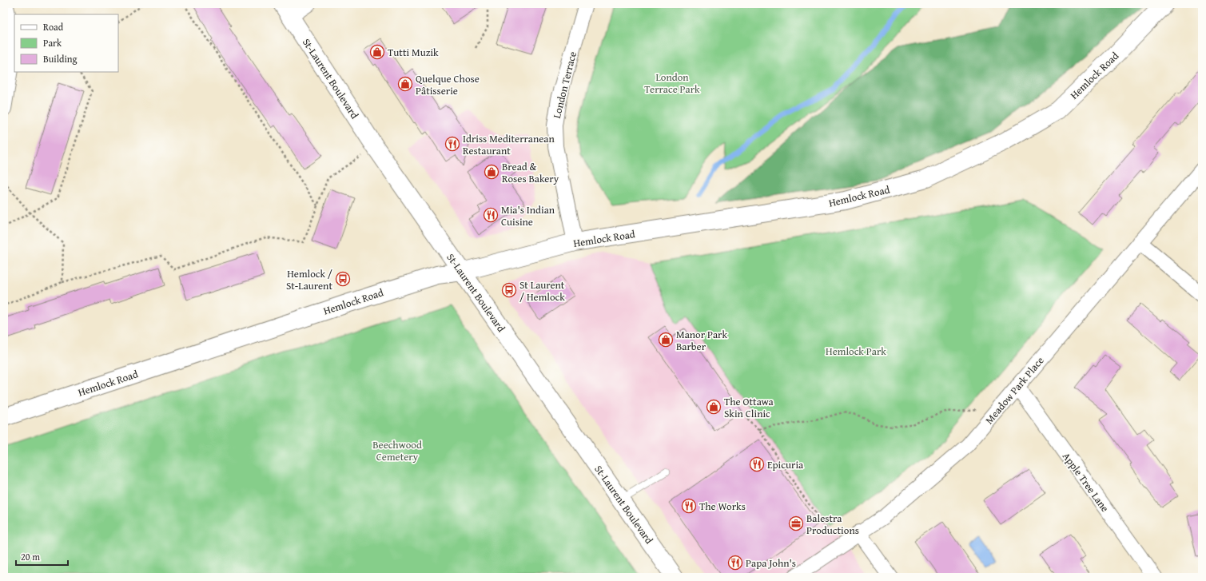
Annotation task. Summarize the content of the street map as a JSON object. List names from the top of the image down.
{
  "streets": {
    "street": [
      "Hemlock Road",
      "St-Laurent Boulevard",
      "London Terrace",
      "Meadow Park Place",
      "Apple Tree Lane"
    ]
  },
  "crossings": [
    ["Hemlock Road", "St-Laurent Boulevard"],
    ["Hemlock Road", "London Terrace"],
    ["Meadow Park Place", "Apple Tree Lane"]
  ],
  "parks": ["London Terrace Park", "Hemlock Park", "Beechwood Cemetery"],
  "places": {
    "shop": [
      "Tutti Muzik",
      "Quelque Chose Pâtisserie",
      "Bread & Roses Bakery",
      "Manor Park Barber",
      "The Ottawa Skin Clinic"
    ],
    "restaurant": [
      "Idriss Mediterranean Restaurant",
      "Mia's Indian Cuisine",
      "Epicuria",
      "The Works",
      "Papa John's"
    ],
    "bus stop": ["Hemlock / St-Laurent", "St Laurent / Hemlock"],
    "office": ["Balestra Productions"]
  },
  "legend": ["Road", "Park", "Building"],
  "scale_bar": "20 m"
}
